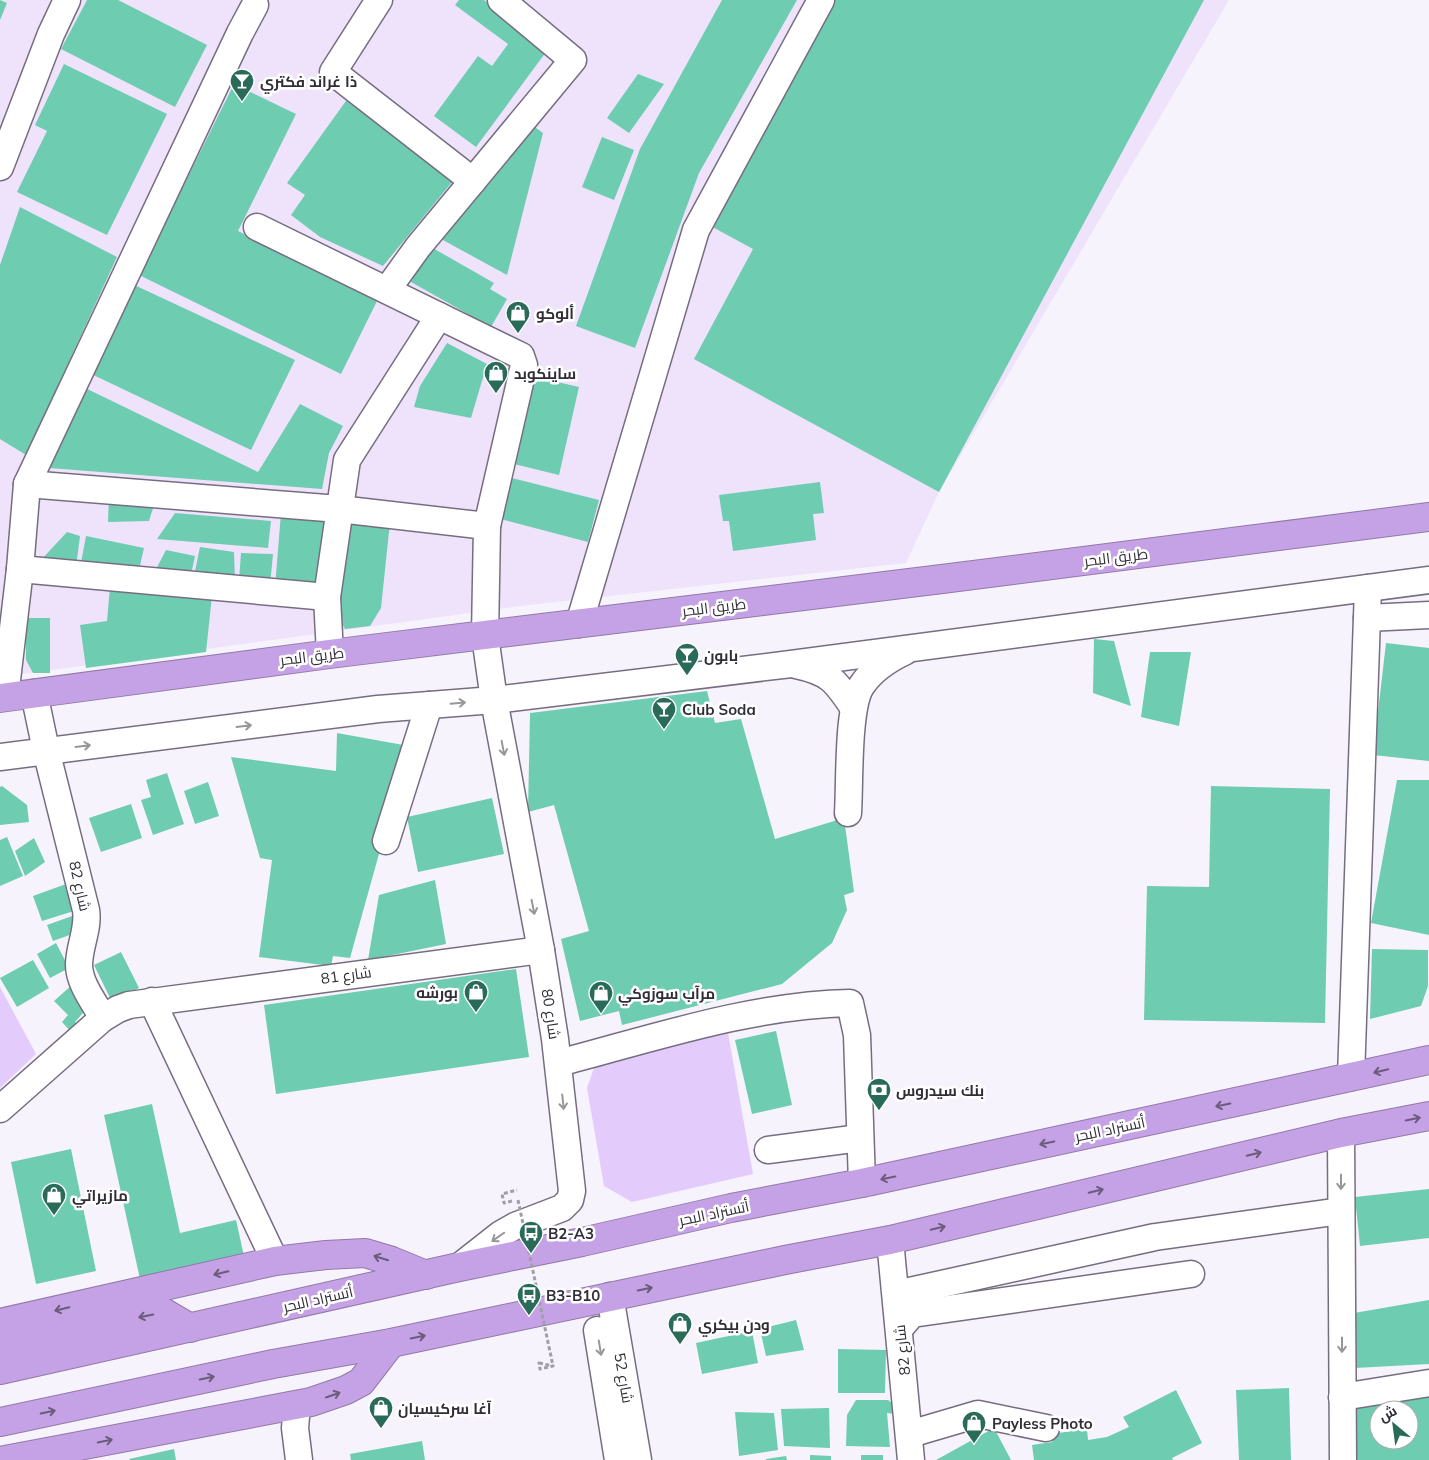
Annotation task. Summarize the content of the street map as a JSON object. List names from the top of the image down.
{
  "streets": {
    "highway": ["طريق البحر", "أتستراد البحر"],
    "street": [
      "شارع 82",
      "شارع 81",
      "شارع 80",
      "شارع 52"
    ]
  },
  "crossings": [
    ["طريق البحر", "شارع 82"],
    ["طريق البحر", "شارع 80"],
    ["شارع 82", "شارع 81"],
    ["شارع 81", "شارع 80"],
    ["شارع 80", "أتستراد البحر"]
  ],
  "one_way": ["شارع 80"],
  "places": {
    "bar": ["ذا غراند فكتري", "بابون", "Club Soda"],
    "shop": [
      "ألوكو",
      "ساينكوبد",
      "بورشه",
      "مرآب سوزوكي",
      "مازيراتي",
      "ودن بيكري",
      "آغا سركيسيان",
      "Payless Photo"
    ],
    "bank": ["بنك سيدروس"],
    "bus stop": ["B2-A3", "B3-B10"]
  },
  "north": "top left"
}
